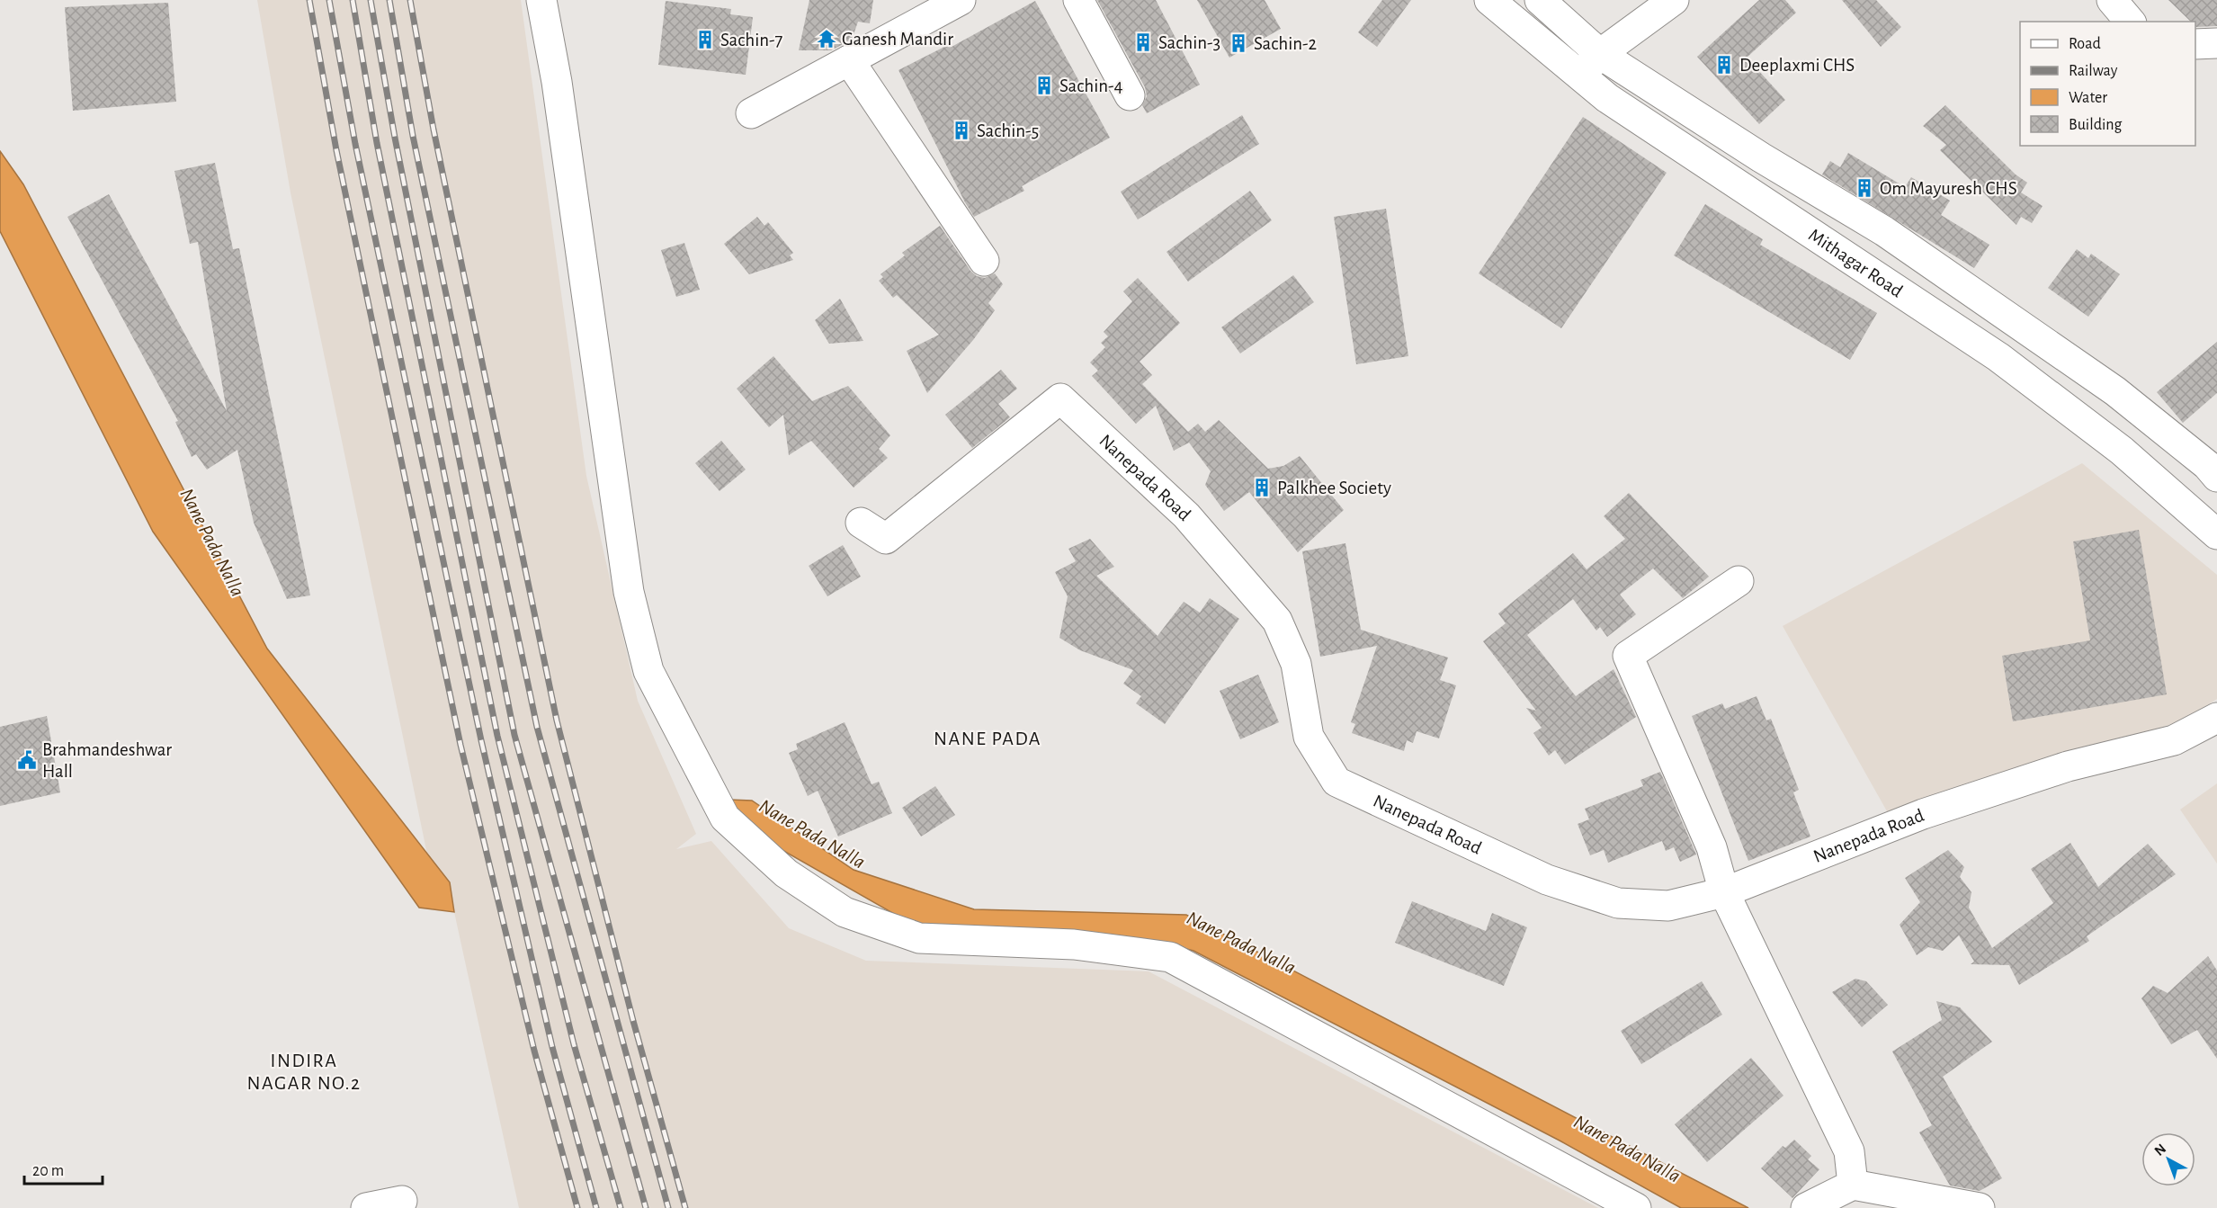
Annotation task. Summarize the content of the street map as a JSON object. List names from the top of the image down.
{
  "streets": {
    "street": ["Mithagar Road", "Nanepada Road"]
  },
  "districts": ["NANE PADA", "INDIRA NAGAR NO.2"],
  "water": ["Nane Pada Nalla"],
  "places": {
    "temple": ["Ganesh Mandir"],
    "building": [
      "Sachin-7",
      "Sachin-3",
      "Sachin-2",
      "Deeplaxmi CHS",
      "Sachin-4",
      "Sachin-5",
      "Om Mayuresh CHS",
      "Palkhee Society"
    ],
    "public building": ["Brahmandeshwar Hall"]
  },
  "legend": [
    "Road",
    "Railway",
    "Water",
    "Building"
  ],
  "scale_bar": "20 m",
  "north": "top left"
}
